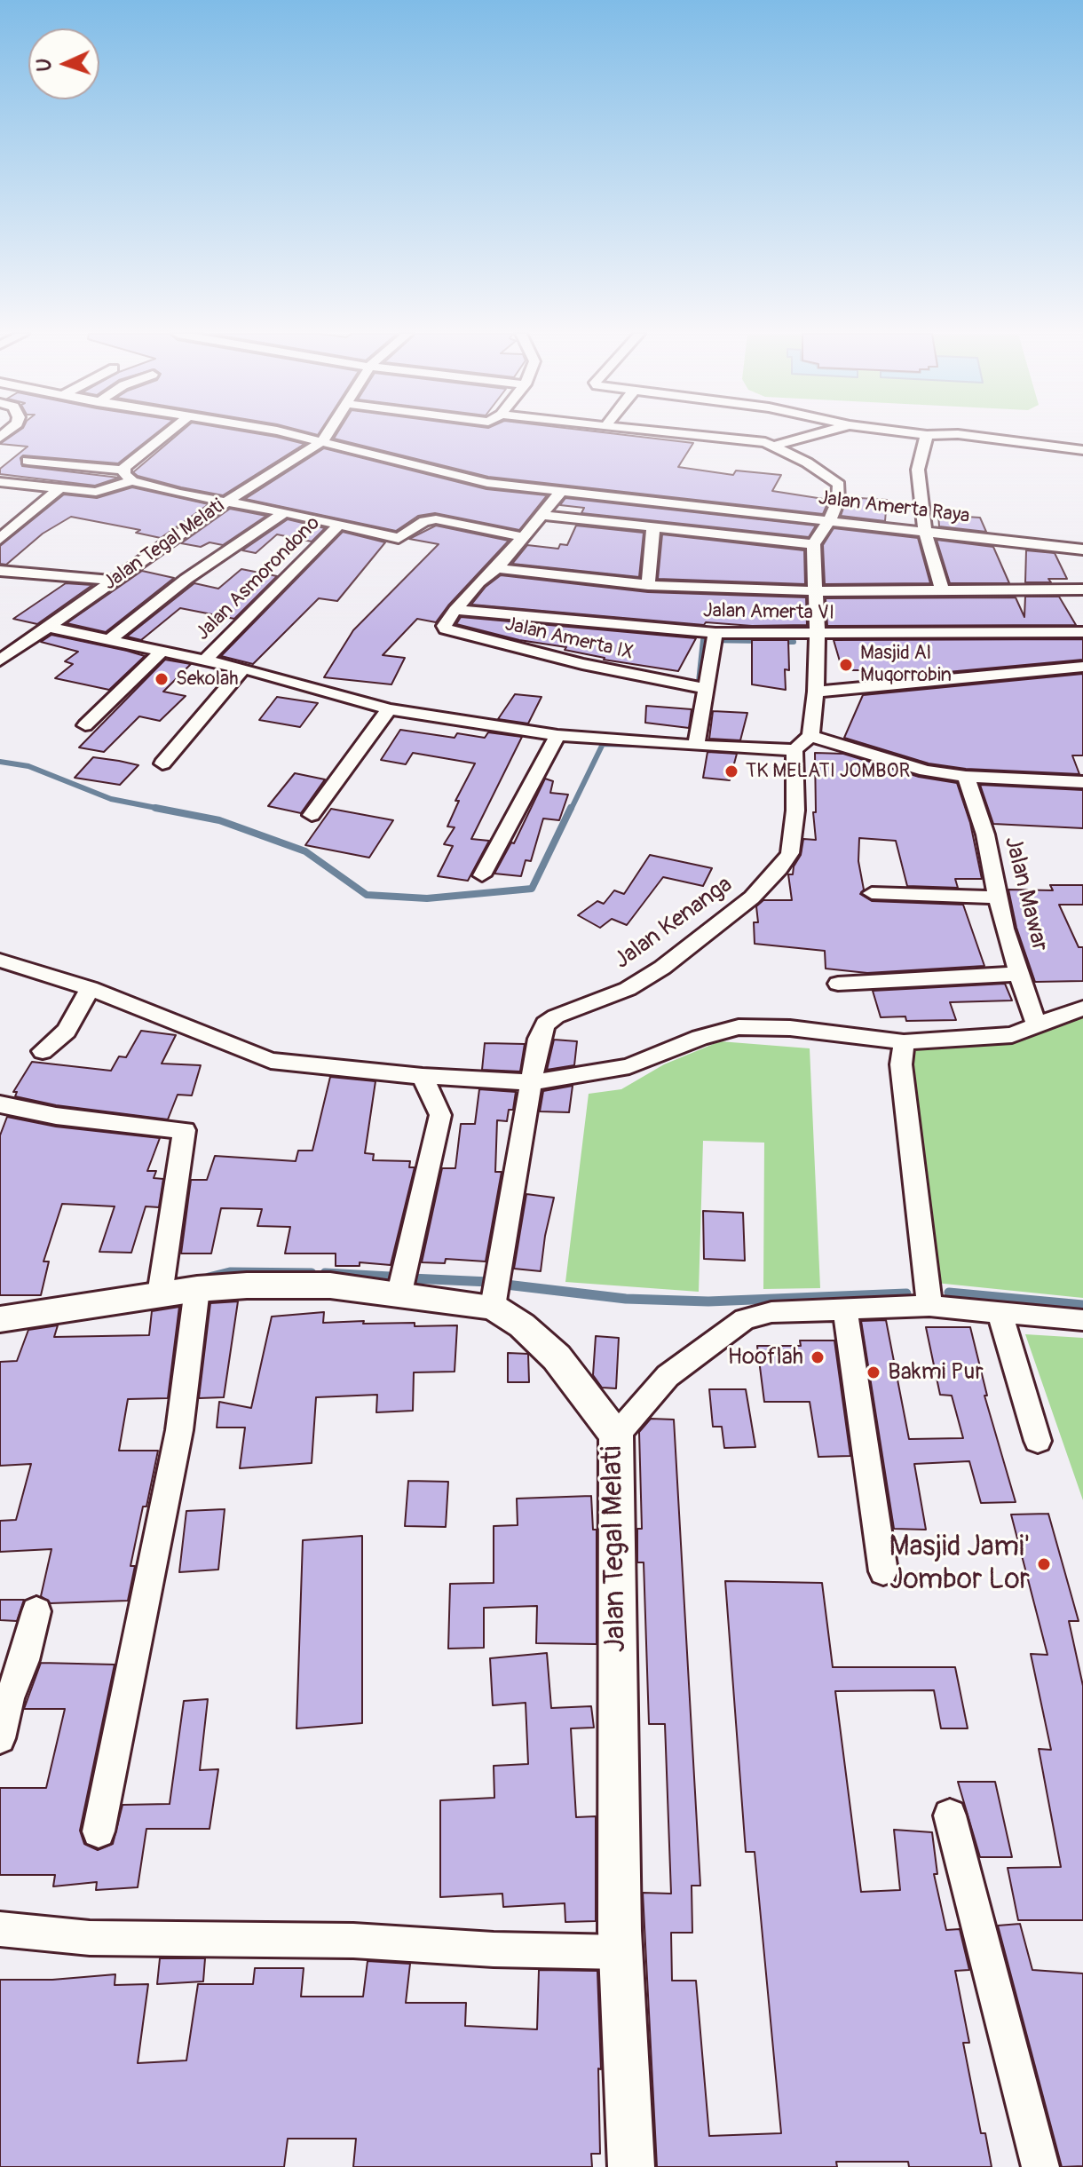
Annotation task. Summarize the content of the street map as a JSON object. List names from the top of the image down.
{
  "streets": {
    "street": [
      "Jalan Amerta Raya",
      "Jalan Tegal Melati",
      "Jalan Asmorondono",
      "Jalan Amerta VI",
      "Jalan Amerta IX",
      "Jalan Mawar",
      "Jalan Kenanga"
    ]
  },
  "crossings": [
    ["Jalan Amerta Raya", "Jalan Tegal Melati"],
    ["Jalan Tegal Melati", "Jalan Kenanga"],
    ["Jalan Amerta VI", "Jalan Amerta IX"]
  ],
  "places": [
    "Masjid Al Muqorrobin",
    "Sekolah",
    "TK MELATI JOMBOR",
    "Hooflah",
    "Bakmi Pur",
    "Masjid Jami' Jombor Lor"
  ],
  "north": "left"
}
